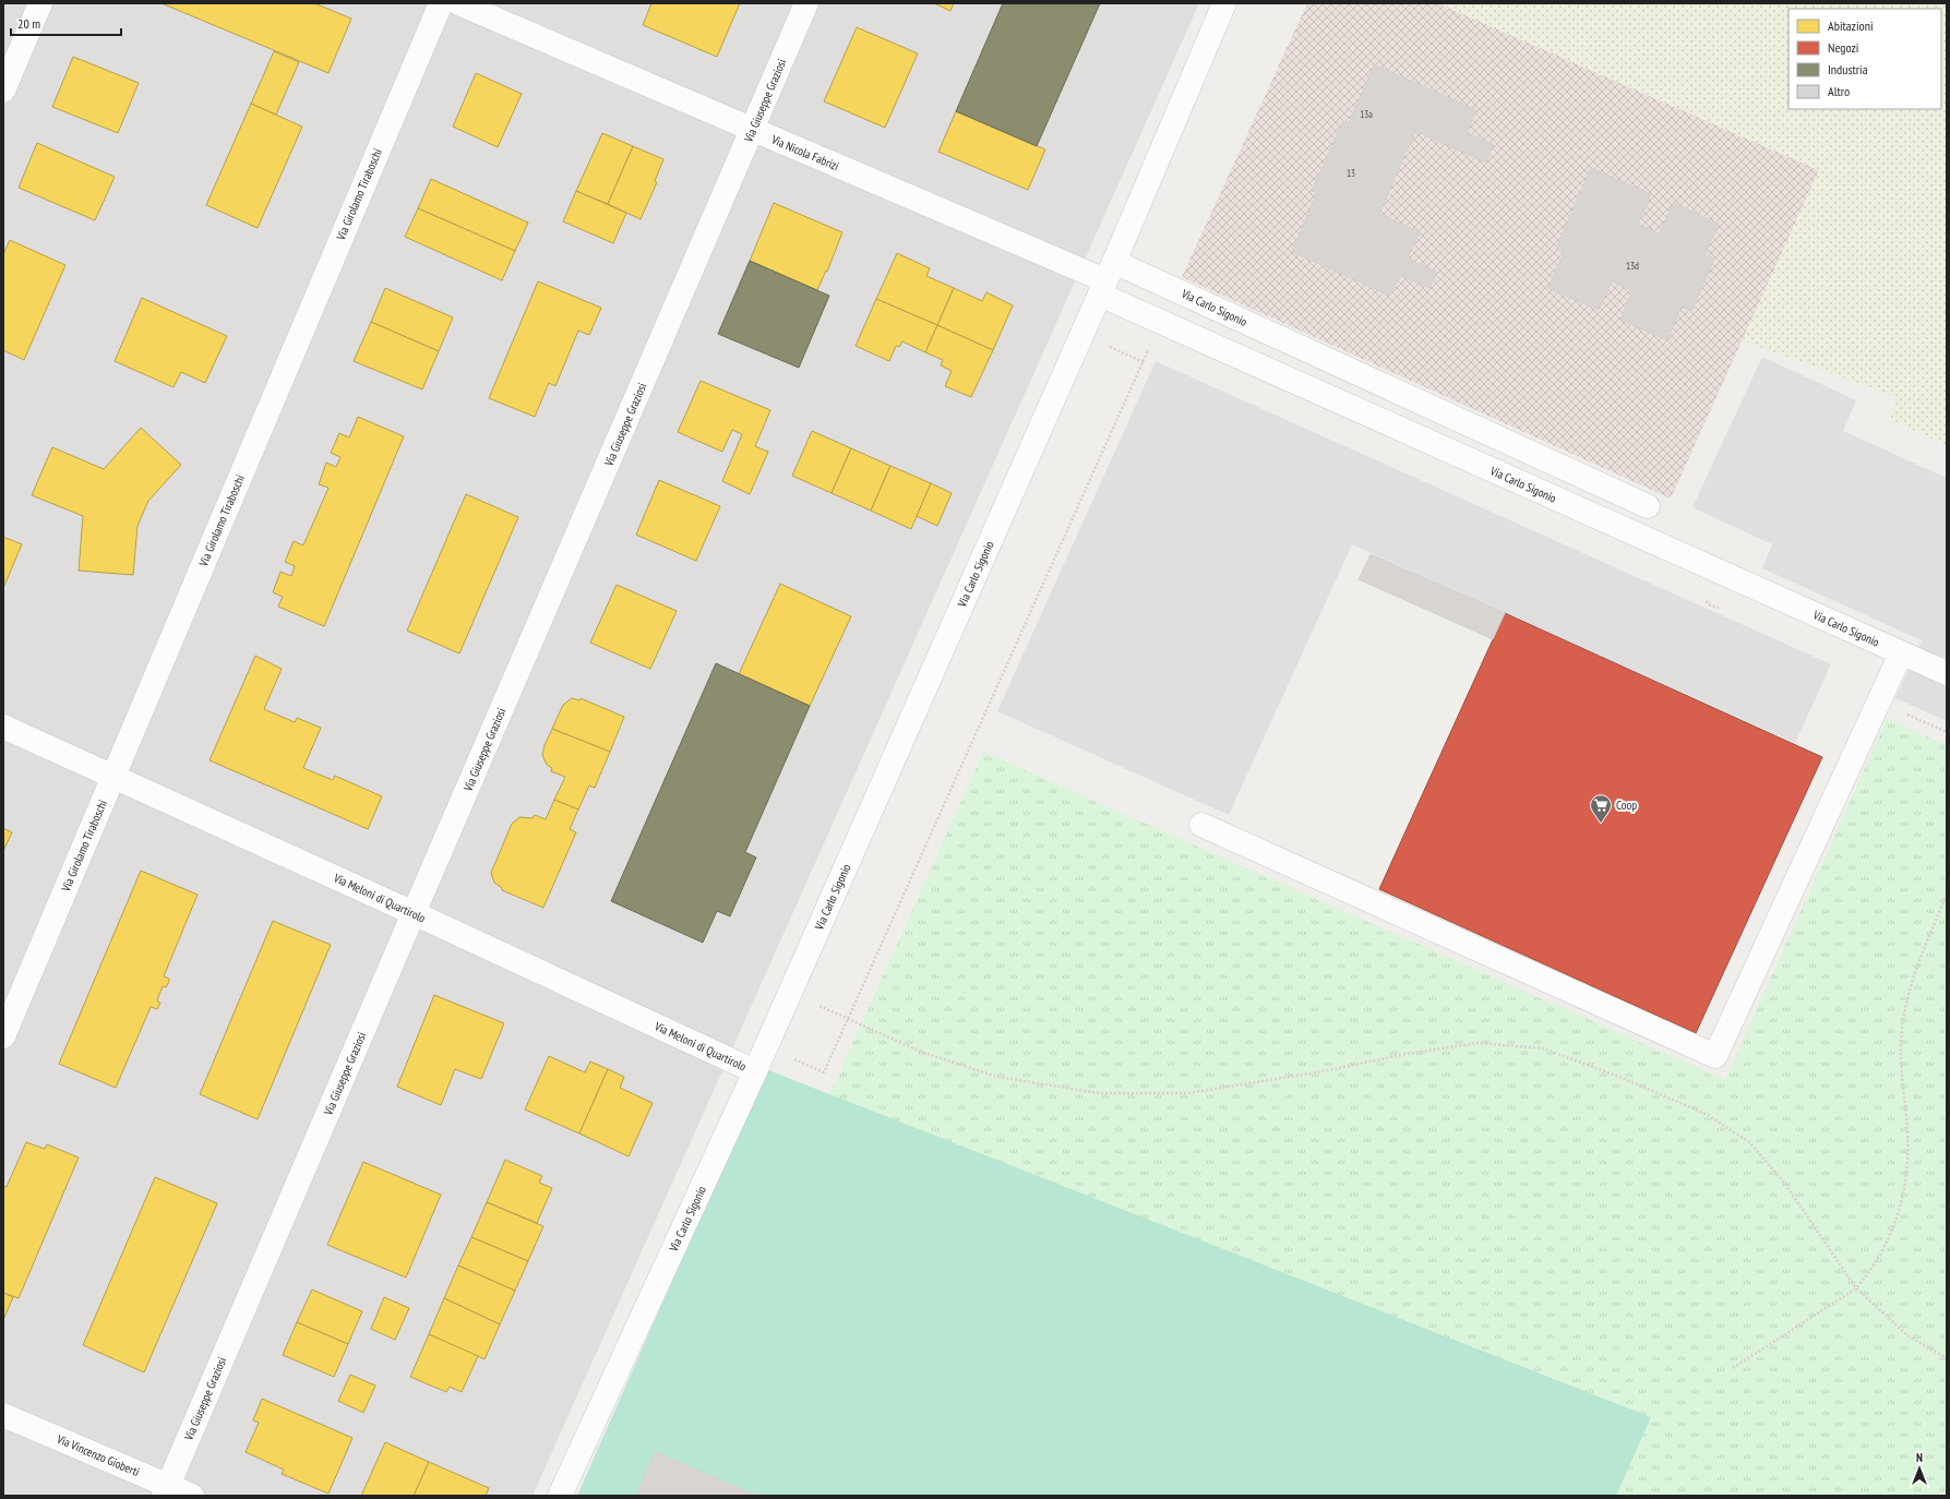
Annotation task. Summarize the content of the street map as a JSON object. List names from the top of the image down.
{
  "streets": {
    "street": [
      "Via Giuseppe Graziosi",
      "Via Nicola Fabrizi",
      "Via Girolamo Tiraboschi",
      "Via Carlo Sigonio",
      "Via Meloni di Quartirolo",
      "Via Vincenzo Gioberti"
    ]
  },
  "crossings": [
    ["Via Giuseppe Graziosi", "Via Nicola Fabrizi"],
    ["Via Giuseppe Graziosi", "Via Meloni di Quartirolo"],
    ["Via Giuseppe Graziosi", "Via Vincenzo Gioberti"],
    ["Via Nicola Fabrizi", "Via Carlo Sigonio"],
    ["Via Girolamo Tiraboschi", "Via Meloni di Quartirolo"],
    ["Via Carlo Sigonio", "Via Meloni di Quartirolo"]
  ],
  "places": {
    "supermarket": ["Coop"]
  },
  "house_numbers": ["13a", "13", "13d"],
  "legend": [
    "Abitazioni",
    "Negozi",
    "Industria",
    "Altro"
  ],
  "scale_bar": "20 m",
  "north": "top"
}
